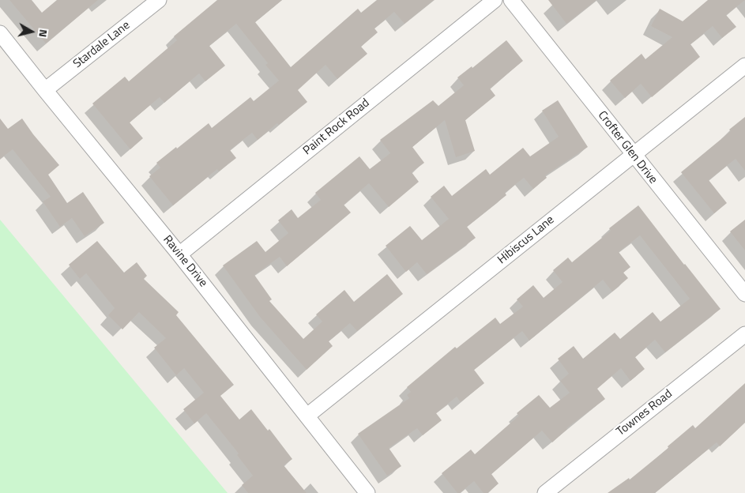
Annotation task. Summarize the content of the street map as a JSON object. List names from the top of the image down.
{
  "streets": {
    "street": [
      "Stardale Lane",
      "Paint Rock Road",
      "Crofter Glen Drive",
      "Hibiscus Lane",
      "Ravine Drive",
      "Townes Road"
    ]
  },
  "crossings": [
    ["Stardale Lane", "Ravine Drive"],
    ["Paint Rock Road", "Ravine Drive"],
    ["Crofter Glen Drive", "Hibiscus Lane"],
    ["Hibiscus Lane", "Ravine Drive"]
  ],
  "north": "right"
}
